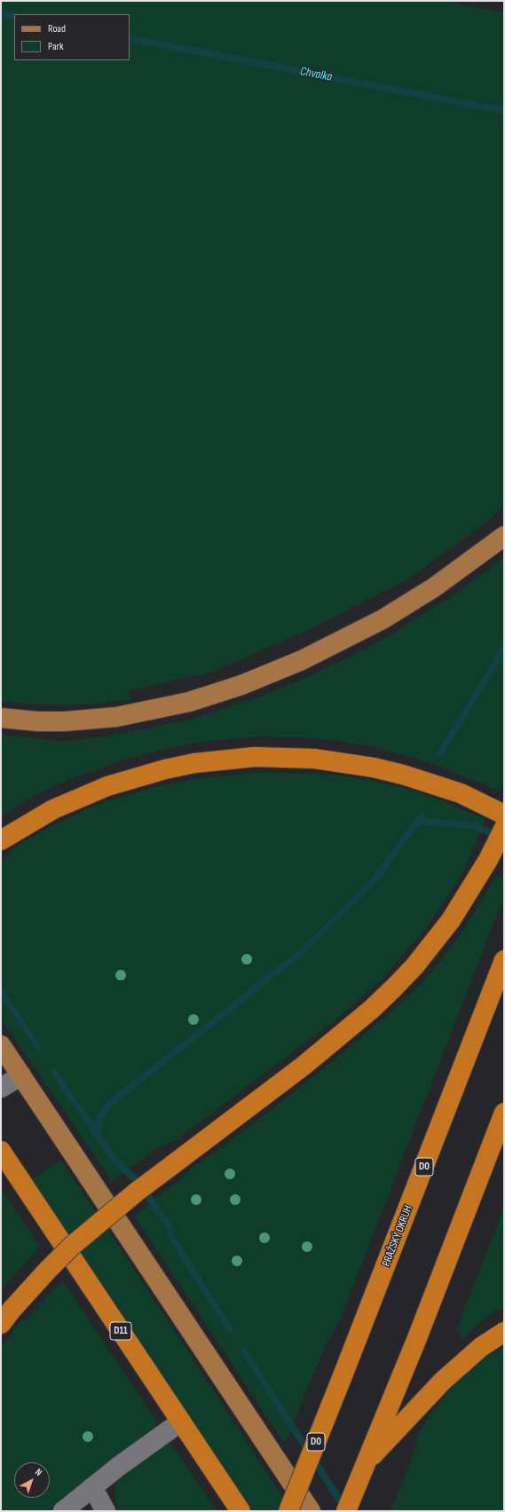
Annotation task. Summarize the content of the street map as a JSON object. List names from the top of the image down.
{
  "streets": {
    "highway": ["D0", "PRAŽSKÝ OKRUH", "D11"]
  },
  "water": ["Chvalka"],
  "legend": ["Road", "Park"],
  "north": "top right"
}
